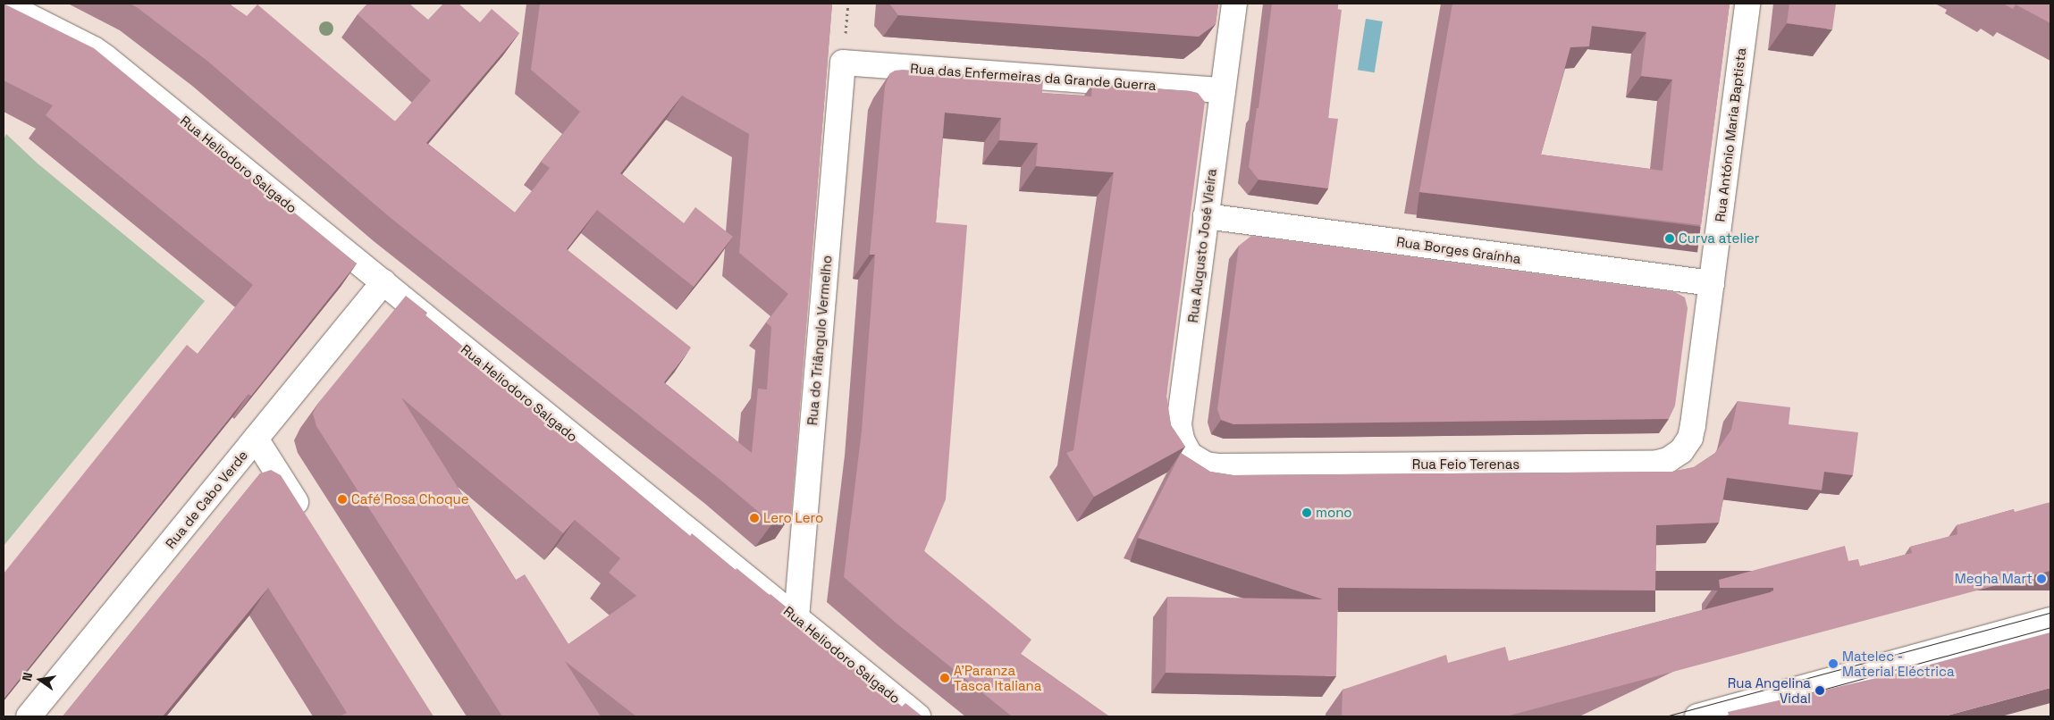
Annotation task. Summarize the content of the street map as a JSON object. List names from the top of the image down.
{
  "streets": {
    "street": [
      "Rua das Enfermeiras da Grande Guerra",
      "Rua António Maria Baptista",
      "Rua Heliodoro Salgado",
      "Rua Augusto José Vieira",
      "Rua Borges Graínha",
      "Rua do Triângulo Vermelho",
      "Rua Feio Terenas",
      "Rua de Cabo Verde"
    ]
  },
  "crossings": [
    ["Rua das Enfermeiras da Grande Guerra", "Rua Augusto José Vieira"],
    ["Rua das Enfermeiras da Grande Guerra", "Rua do Triângulo Vermelho"],
    ["Rua António Maria Baptista", "Rua Borges Graínha"],
    ["Rua António Maria Baptista", "Rua Feio Terenas"],
    ["Rua Heliodoro Salgado", "Rua do Triângulo Vermelho"],
    ["Rua Heliodoro Salgado", "Rua de Cabo Verde"],
    ["Rua Augusto José Vieira", "Rua Borges Graínha"],
    ["Rua Augusto José Vieira", "Rua Feio Terenas"]
  ],
  "places": [
    "Curva atelier",
    "Café Rosa Choque",
    "mono",
    "Lero Lero",
    "Megha Mart",
    "Matelec - Material Eléctrica",
    "A’Paranza Tasca Italiana",
    "Rua Angelina Vidal"
  ],
  "north": "left"
}
